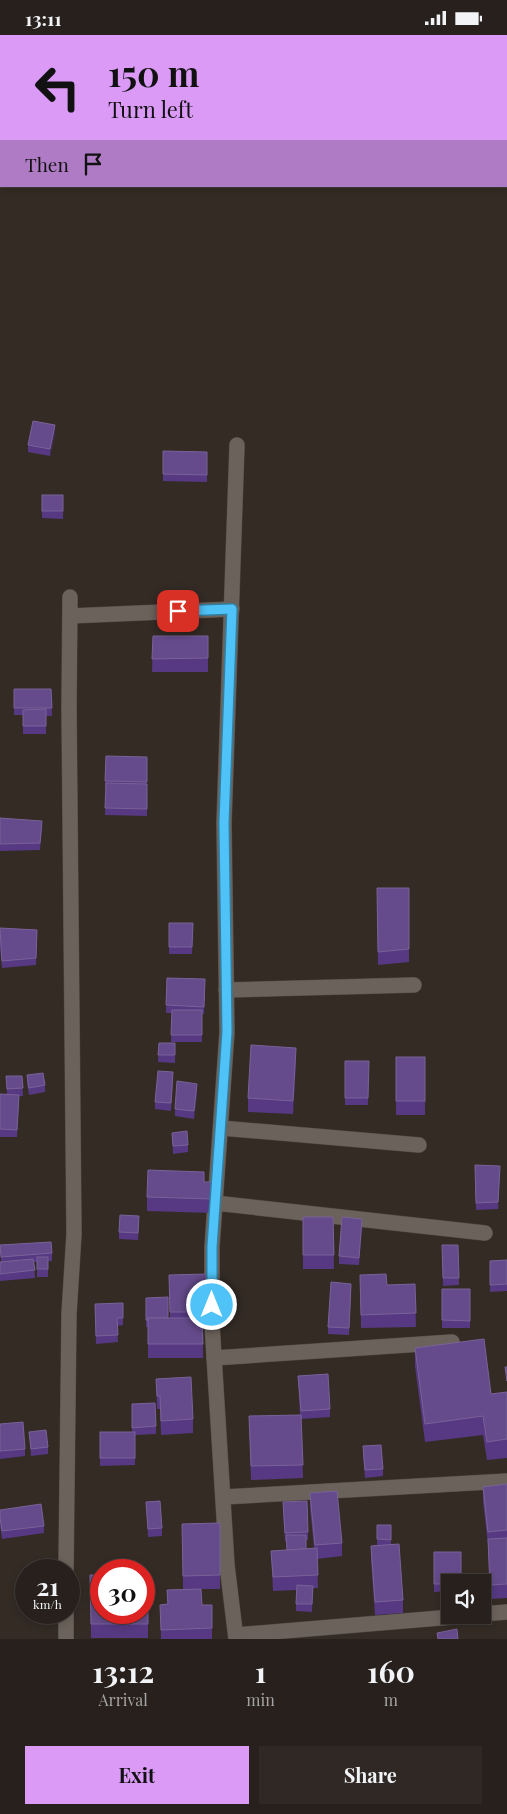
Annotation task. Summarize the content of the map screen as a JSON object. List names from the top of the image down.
{
  "page": {
    "status": "13:11",
    "turn": ["150 m", "Turn left"],
    "then": "Then",
    "speed": "21 km/h",
    "limit": "30",
    "eta": [
      "13:12",
      "Arrival",
      "1",
      "min",
      "160",
      "m"
    ],
    "buttons": ["Exit", "Share"]
  }
}
